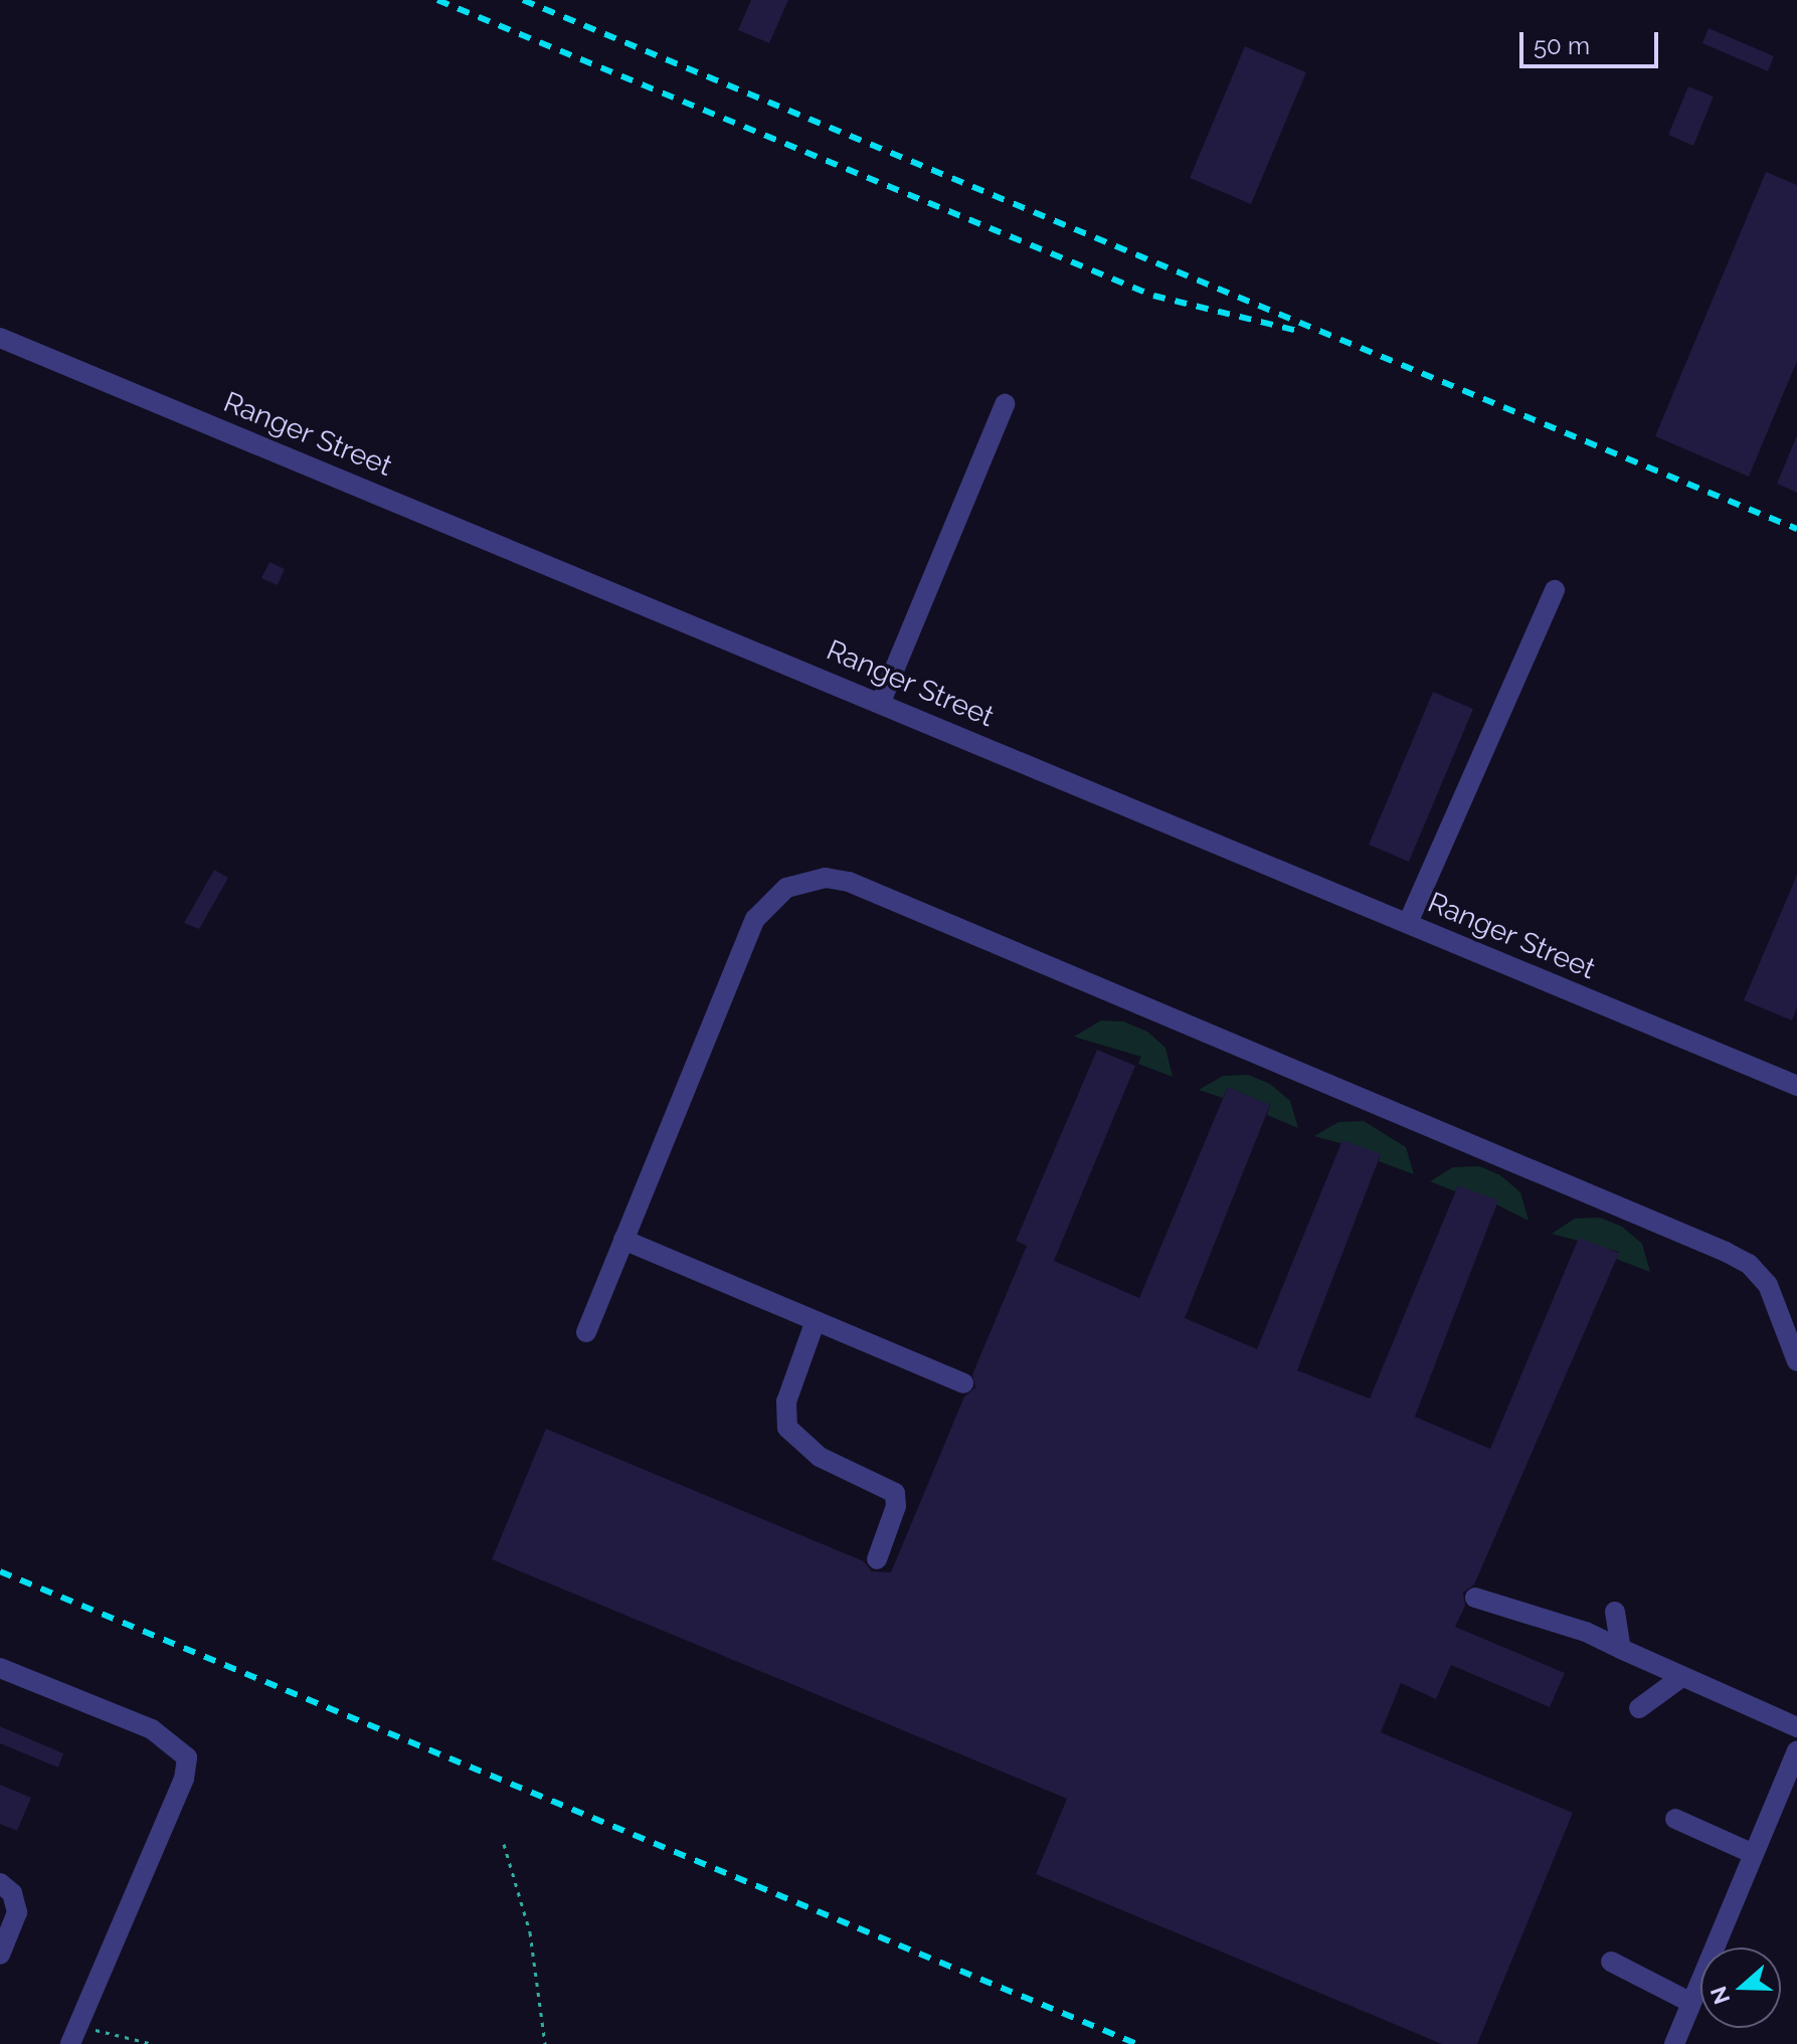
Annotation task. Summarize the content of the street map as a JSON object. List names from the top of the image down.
{
  "streets": {
    "lane": ["Ranger Street"]
  },
  "scale_bar": "50 m",
  "north": "left"
}
